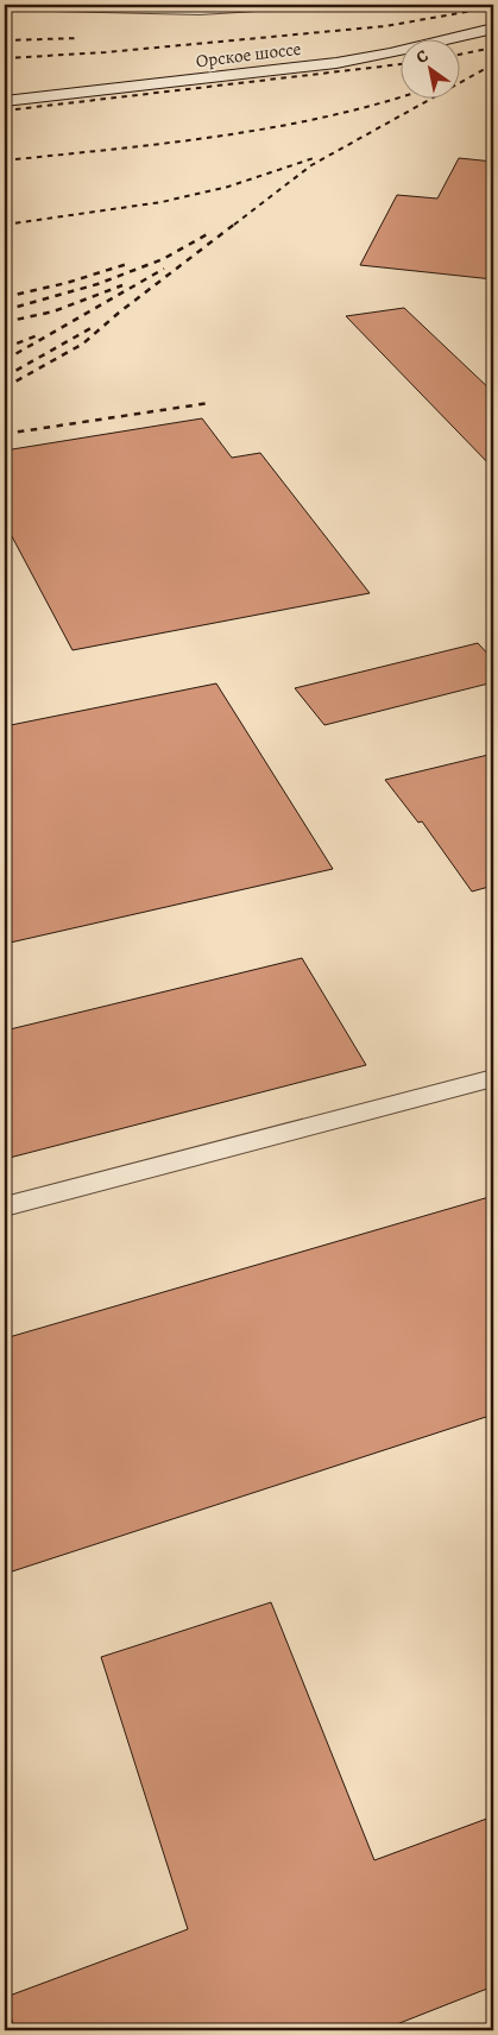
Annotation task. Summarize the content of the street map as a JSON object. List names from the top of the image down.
{
  "streets": {
    "street": ["Орское шоссе"]
  },
  "north": "top left"
}
